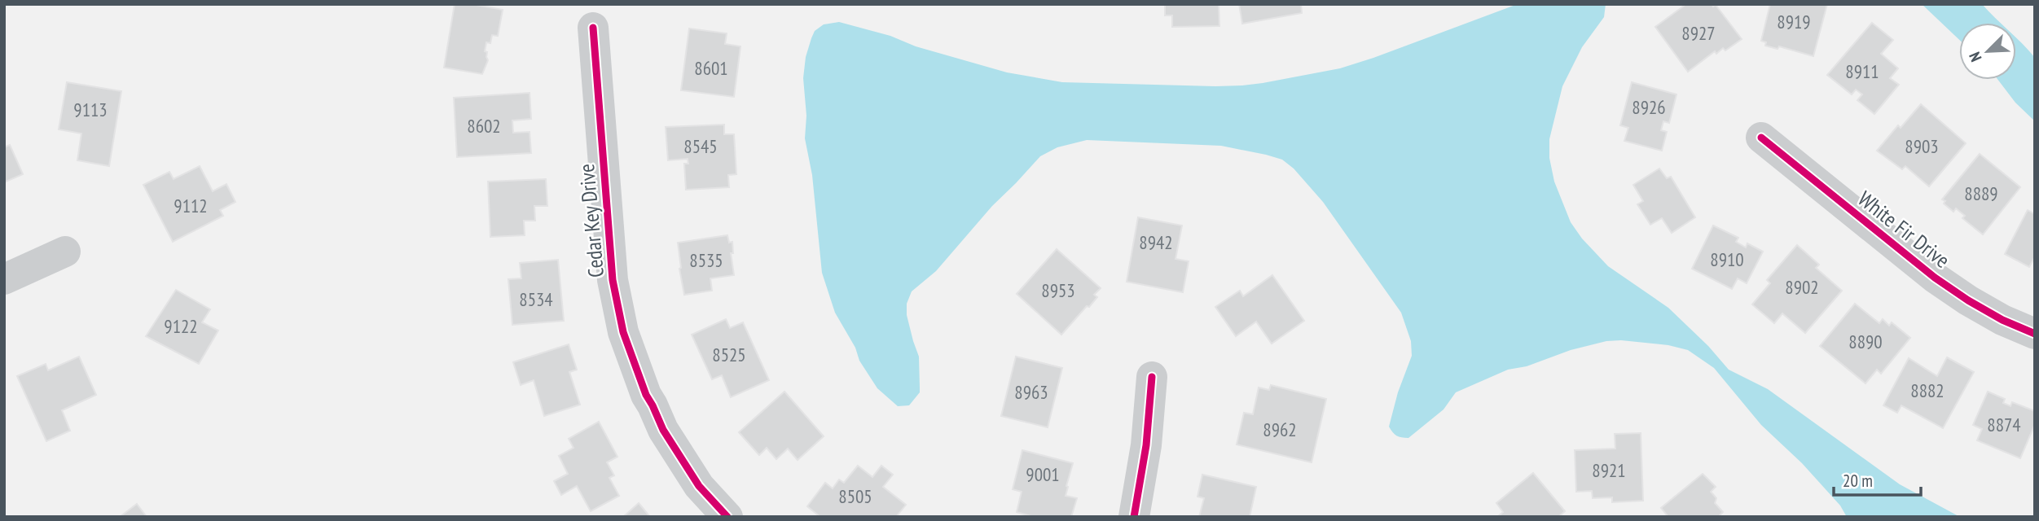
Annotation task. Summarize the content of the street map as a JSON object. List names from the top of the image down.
{
  "streets": {
    "street": ["Cedar Key Drive", "White Fir Drive"]
  },
  "house_numbers": [
    "8919",
    "8927",
    "8601",
    "8911",
    "8926",
    "9113",
    "8602",
    "8545",
    "8903",
    "8889",
    "9112",
    "8942",
    "8910",
    "8535",
    "8902",
    "8953",
    "8534",
    "9122",
    "8890",
    "8525",
    "8882",
    "8963",
    "8874",
    "8962",
    "8921",
    "9001",
    "8505"
  ],
  "scale_bar": "20 m",
  "north": "bottom left"
}
